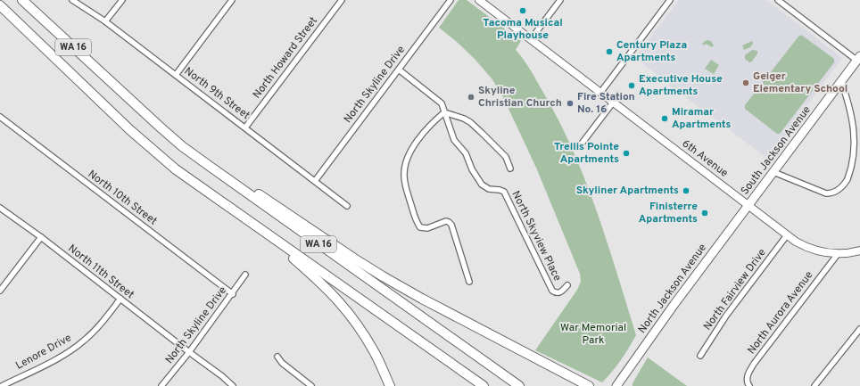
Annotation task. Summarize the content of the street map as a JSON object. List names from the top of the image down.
{
  "streets": {
    "highway": ["WA 16"],
    "main road": ["South Jackson Avenue", "6th Avenue", "North Jackson Avenue"],
    "street": [
      "North Howard Street",
      "North Skyline Drive",
      "North 9th Street",
      "North 10th Street",
      "North Skyview Place",
      "North 11th Street",
      "North Fairview Drive",
      "North Aurora Avenue",
      "Lenore Drive"
    ]
  },
  "crossings": [
    ["North Howard Street", "North 9th Street"],
    ["North Skyline Drive", "North 9th Street"],
    ["North Skyline Drive", "North 10th Street"],
    ["North Skyline Drive", "North Skyview Place"],
    ["North Skyline Drive", "North 11th Street"],
    ["South Jackson Avenue", "6th Avenue"],
    ["South Jackson Avenue", "North Jackson Avenue"],
    ["6th Avenue", "North Jackson Avenue"],
    ["6th Avenue", "North Fairview Drive"],
    ["6th Avenue", "North Aurora Avenue"],
    ["North 11th Street", "Lenore Drive"]
  ],
  "parks": ["War Memorial Park"],
  "places": [
    "Tacoma Musical Playhouse",
    "Century Plaza Apartments",
    "Geiger Elementary School",
    "Executive House Apartments",
    "Skyline Christian Church",
    "Fire Station No. 16",
    "Miramar Apartments",
    "Trellis Pointe Apartments",
    "Skyliner Apartments",
    "Finisterre Apartments"
  ]
}
